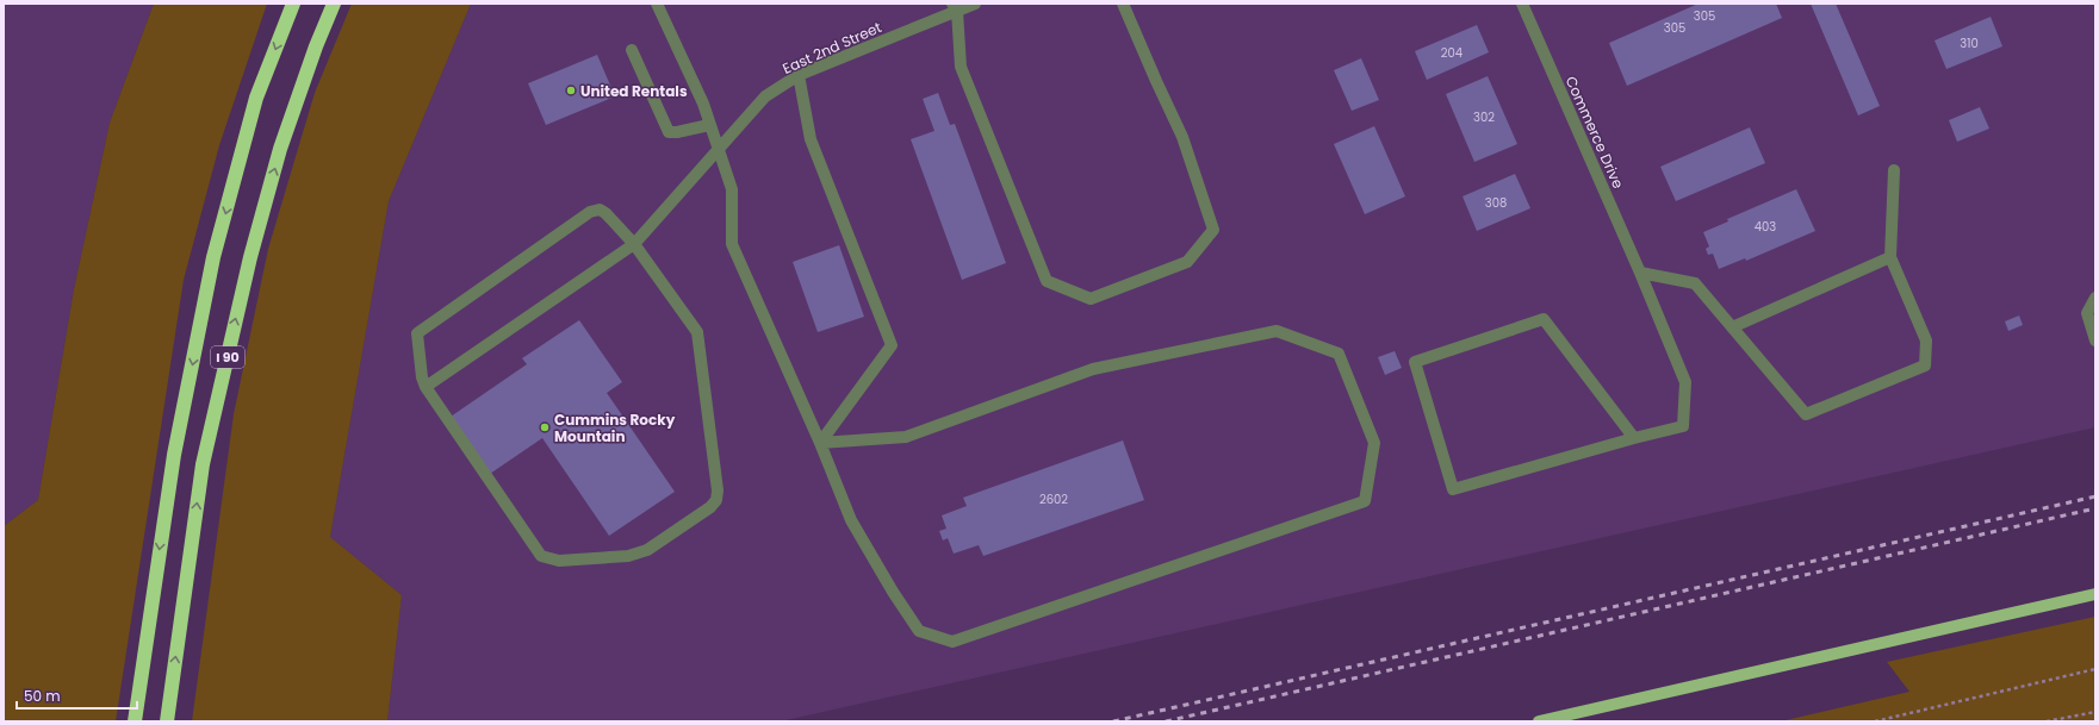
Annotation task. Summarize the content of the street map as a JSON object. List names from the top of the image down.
{
  "streets": {
    "highway": ["I 90"],
    "street": ["East 2nd Street", "Commerce Drive"]
  },
  "places": ["United Rentals", "Cummins Rocky Mountain"],
  "house_numbers": [
    "305",
    "305",
    "310",
    "204",
    "302",
    "308",
    "403",
    "2602"
  ],
  "scale_bar": "50 m"
}
